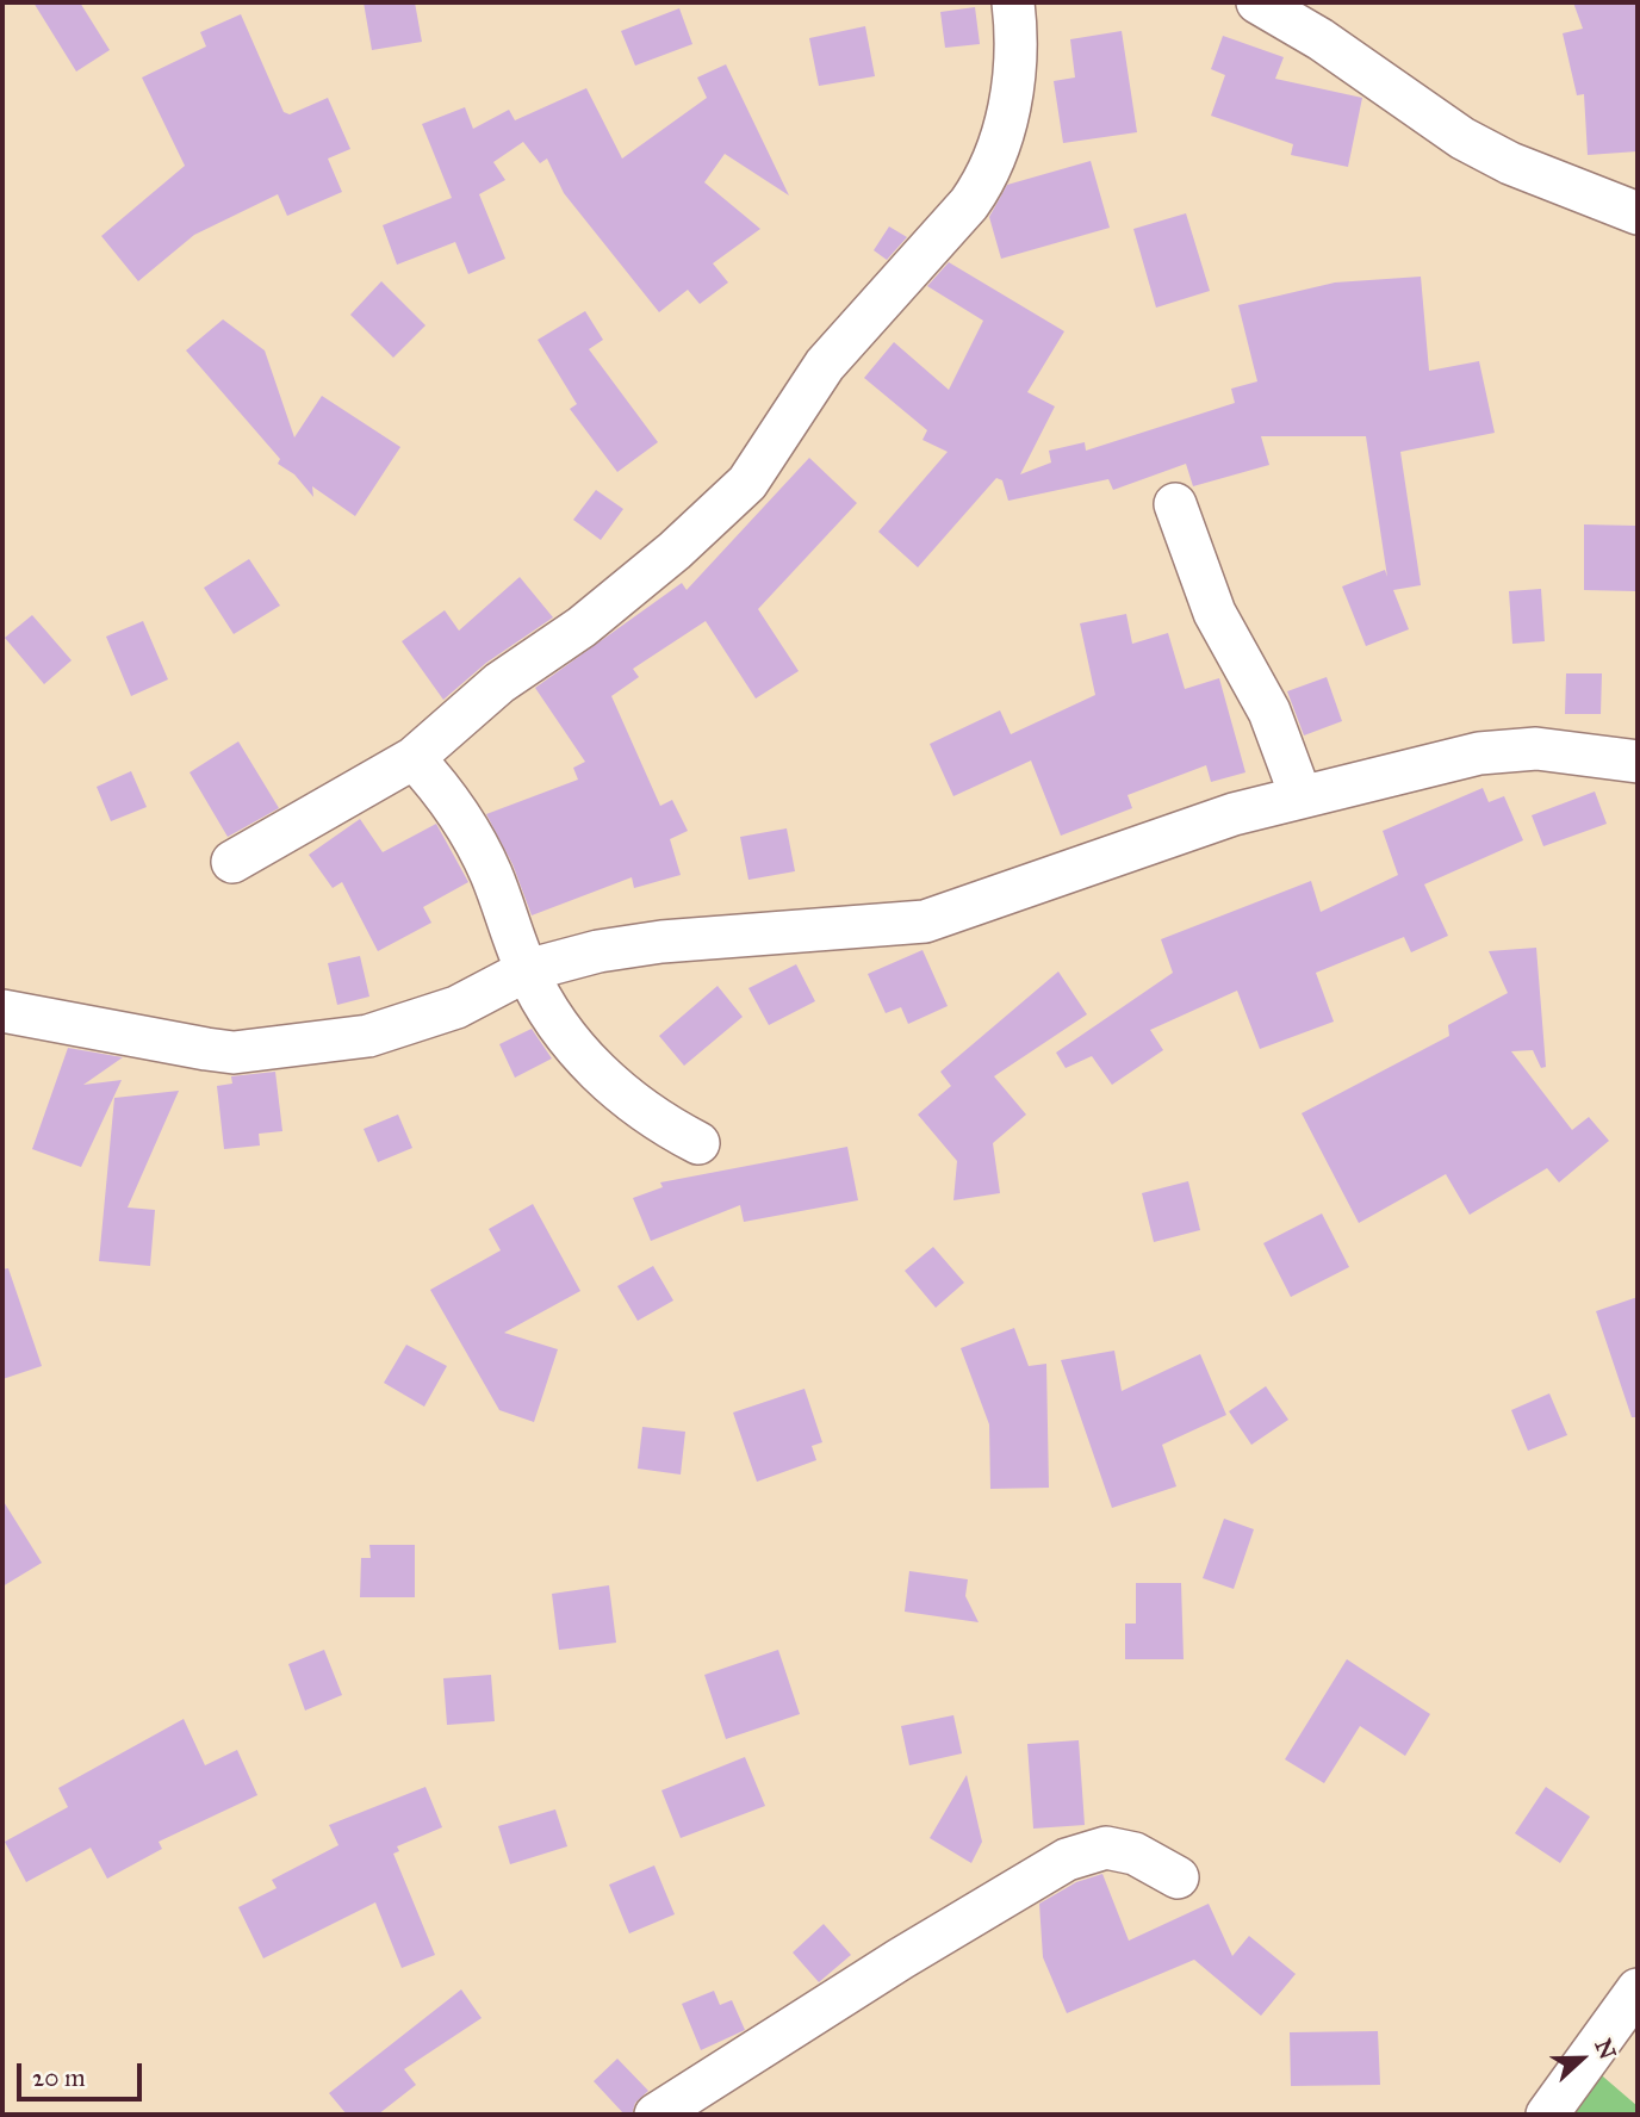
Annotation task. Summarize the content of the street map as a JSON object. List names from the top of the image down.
{
  "scale_bar": "20 m",
  "north": "right"
}
